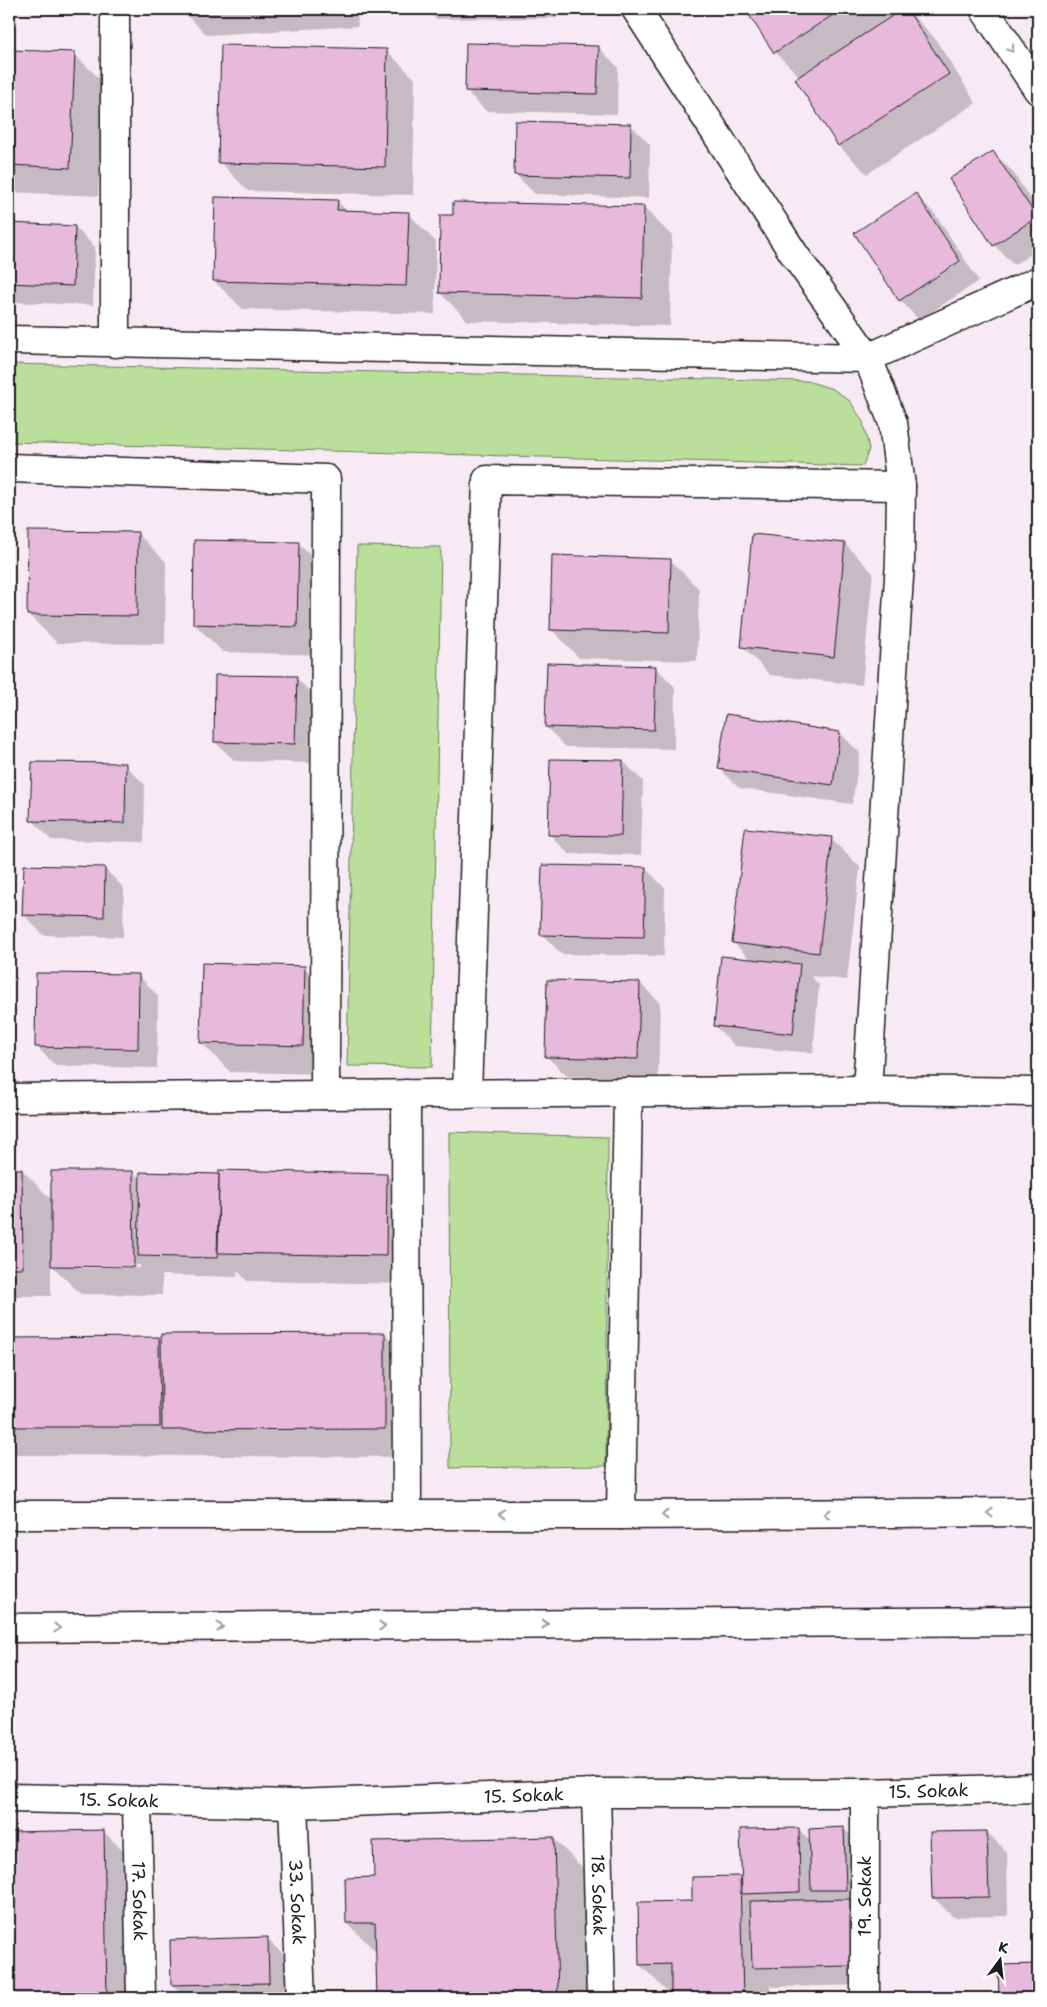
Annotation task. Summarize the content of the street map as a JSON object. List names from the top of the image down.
{
  "streets": {
    "street": [
      "15. Sokak",
      "18. Sokak",
      "19. Sokak",
      "17. Sokak",
      "33. Sokak"
    ]
  },
  "crossings": [
    ["15. Sokak", "18. Sokak"],
    ["15. Sokak", "19. Sokak"],
    ["15. Sokak", "17. Sokak"],
    ["15. Sokak", "33. Sokak"]
  ],
  "north": "top"
}
